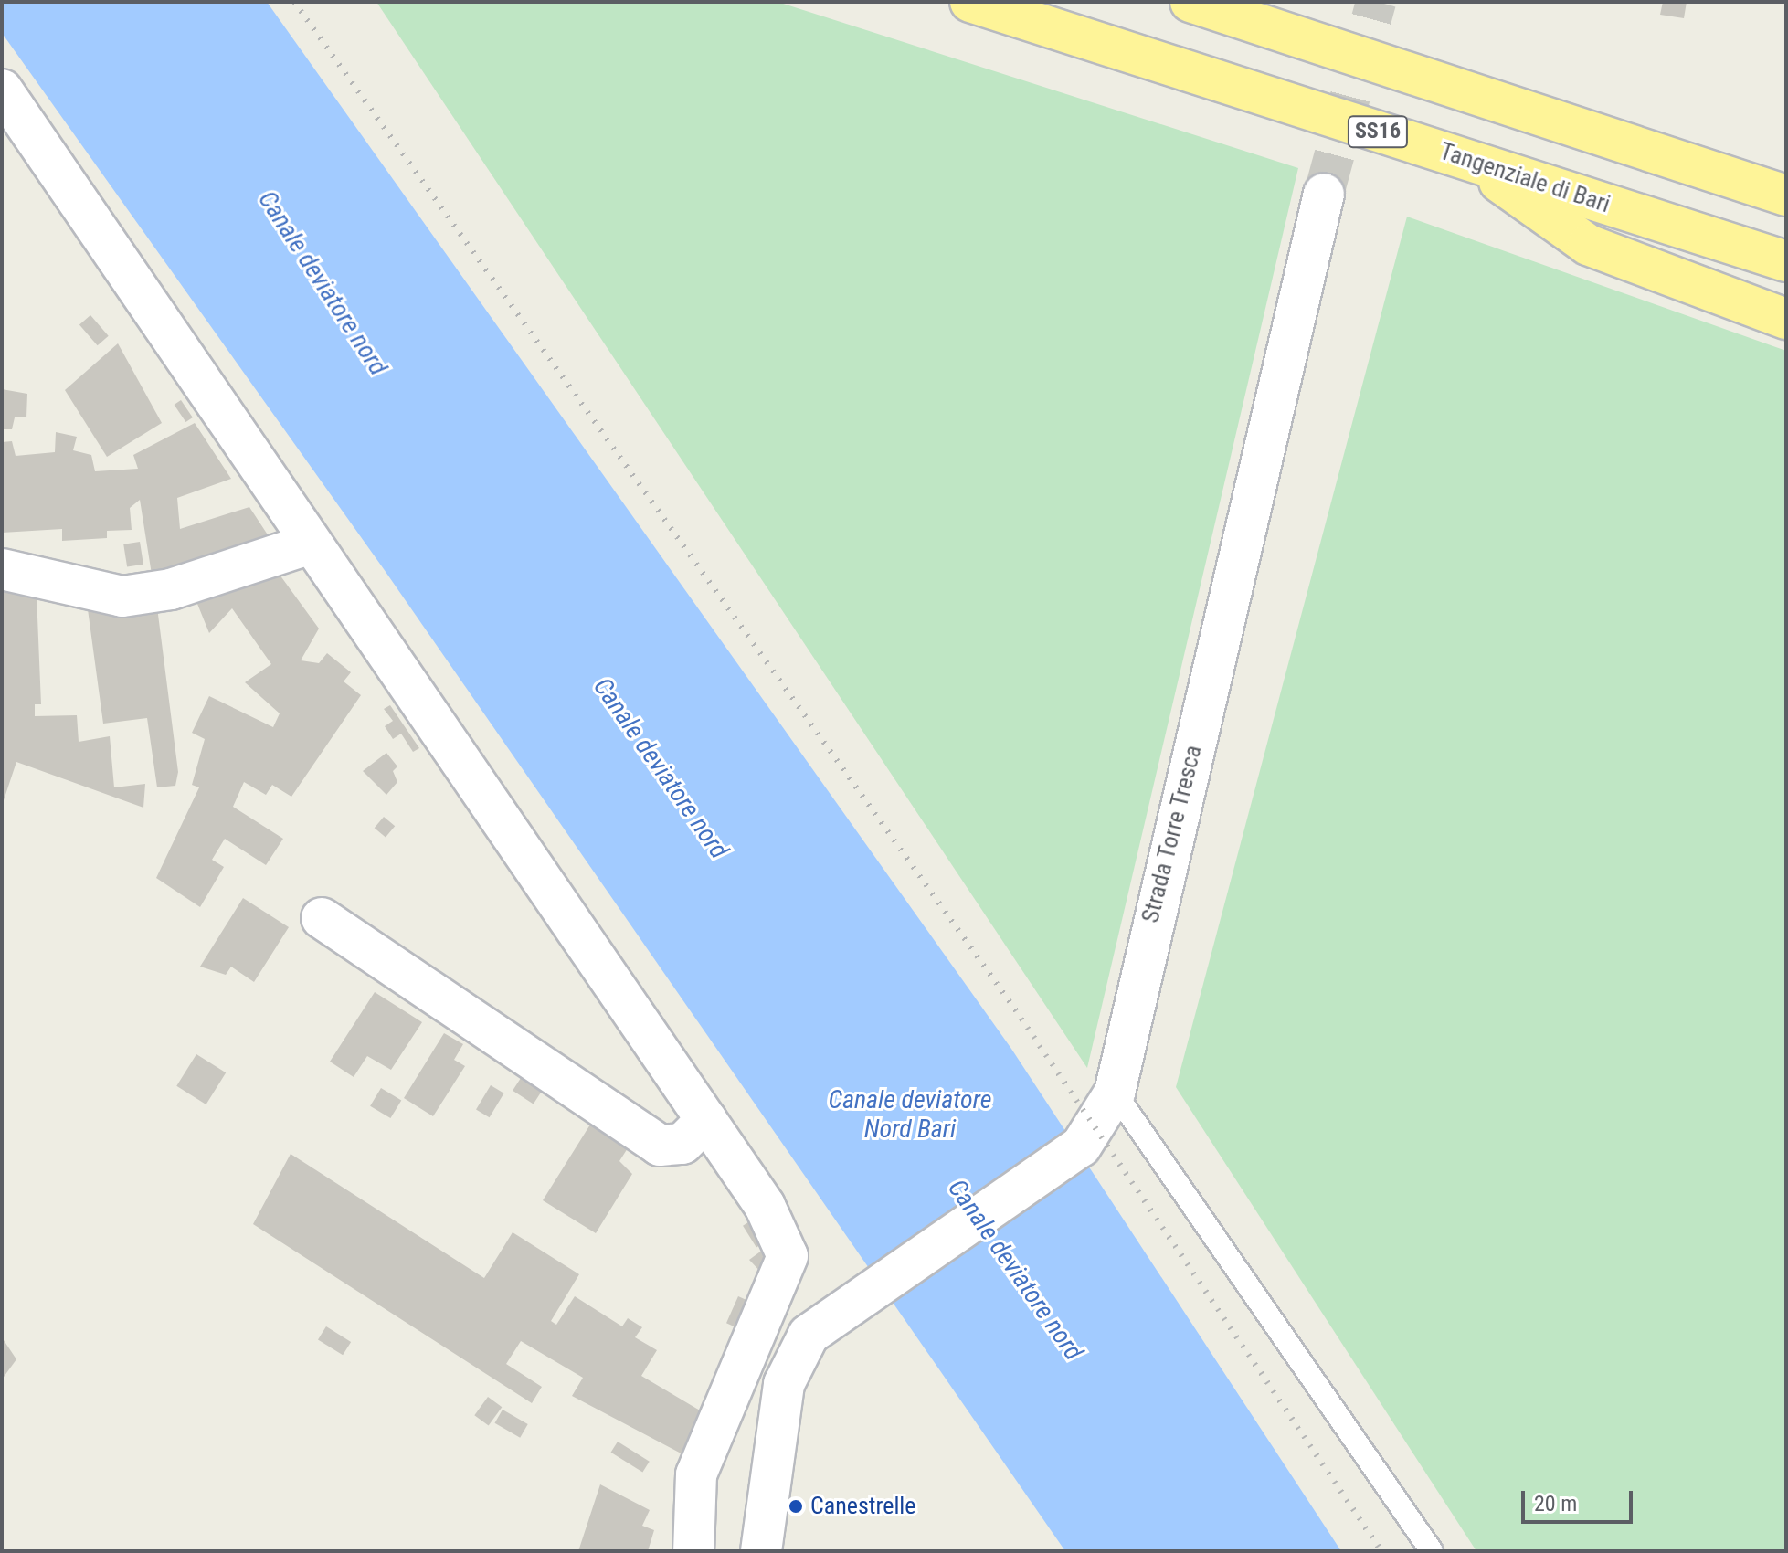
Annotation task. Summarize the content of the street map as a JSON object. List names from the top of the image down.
{
  "streets": {
    "highway": ["SS16", "Tangenziale di Bari"],
    "street": ["Strada Torre Tresca"]
  },
  "water": ["Canale deviatore nord", "Canale deviatore Nord Bari"],
  "places": ["Canestrelle"],
  "scale_bar": "20 m"
}
